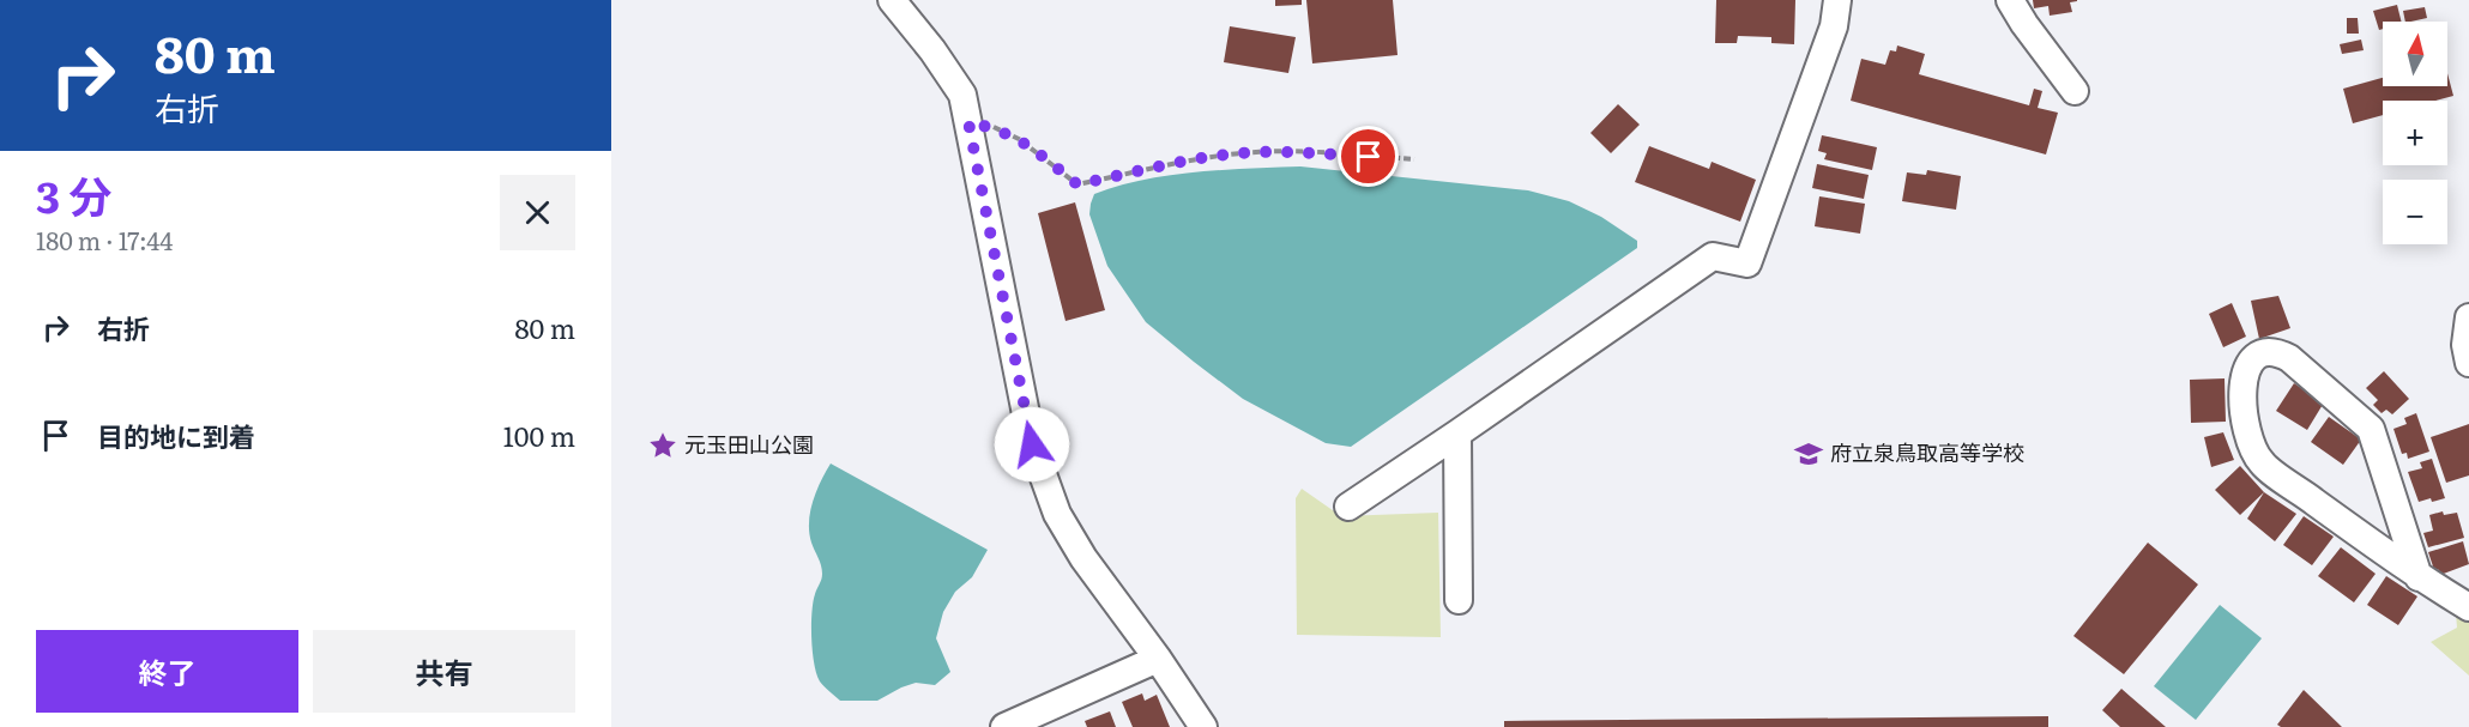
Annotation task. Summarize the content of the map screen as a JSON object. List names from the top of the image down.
{
  "places": {
    "place": ["元玉田山公園"],
    "school or university": ["府立泉鳥取高等学校"]
  },
  "north": "top",
  "page": {
    "turn": ["80 m", "右折"],
    "map_buttons": ["+", "−"],
    "heading": ["3 分", "180 m · 17:44"],
    "list": [
      {
        "name": "右折",
        "value": "80 m"
      },
      {
        "name": "目的地に到着",
        "value": "100 m"
      }
    ],
    "buttons": ["終了", "共有"]
  }
}
